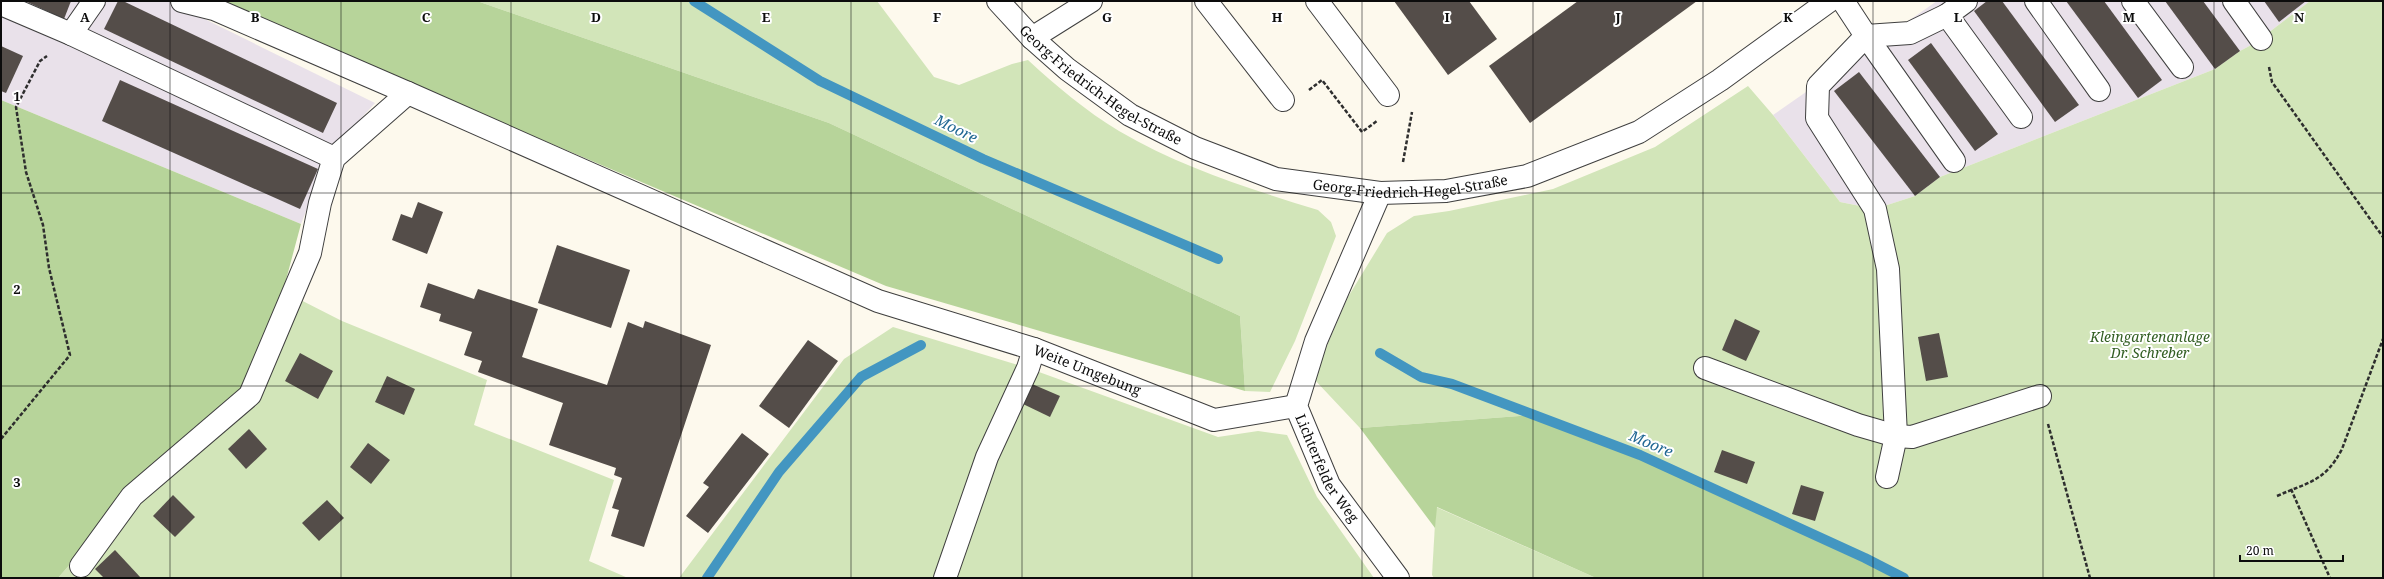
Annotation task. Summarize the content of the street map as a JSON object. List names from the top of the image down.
{
  "streets": {
    "street": ["Georg-Friedrich-Hegel-Straße", "Weite Umgebung", "Lichterfelder Weg"]
  },
  "crossings": [
    ["Georg-Friedrich-Hegel-Straße", "Lichterfelder Weg"],
    ["Weite Umgebung", "Lichterfelder Weg"]
  ],
  "water": ["Moore"],
  "parks": ["Kleingartenanlage Dr. Schreber"],
  "scale_bar": "20 m",
  "grid": {
    "columns": [
      "A",
      "B",
      "C",
      "D",
      "E",
      "F",
      "G",
      "H",
      "I",
      "J",
      "K",
      "L",
      "M",
      "N"
    ],
    "rows": ["1", "2", "3"]
  }
}
